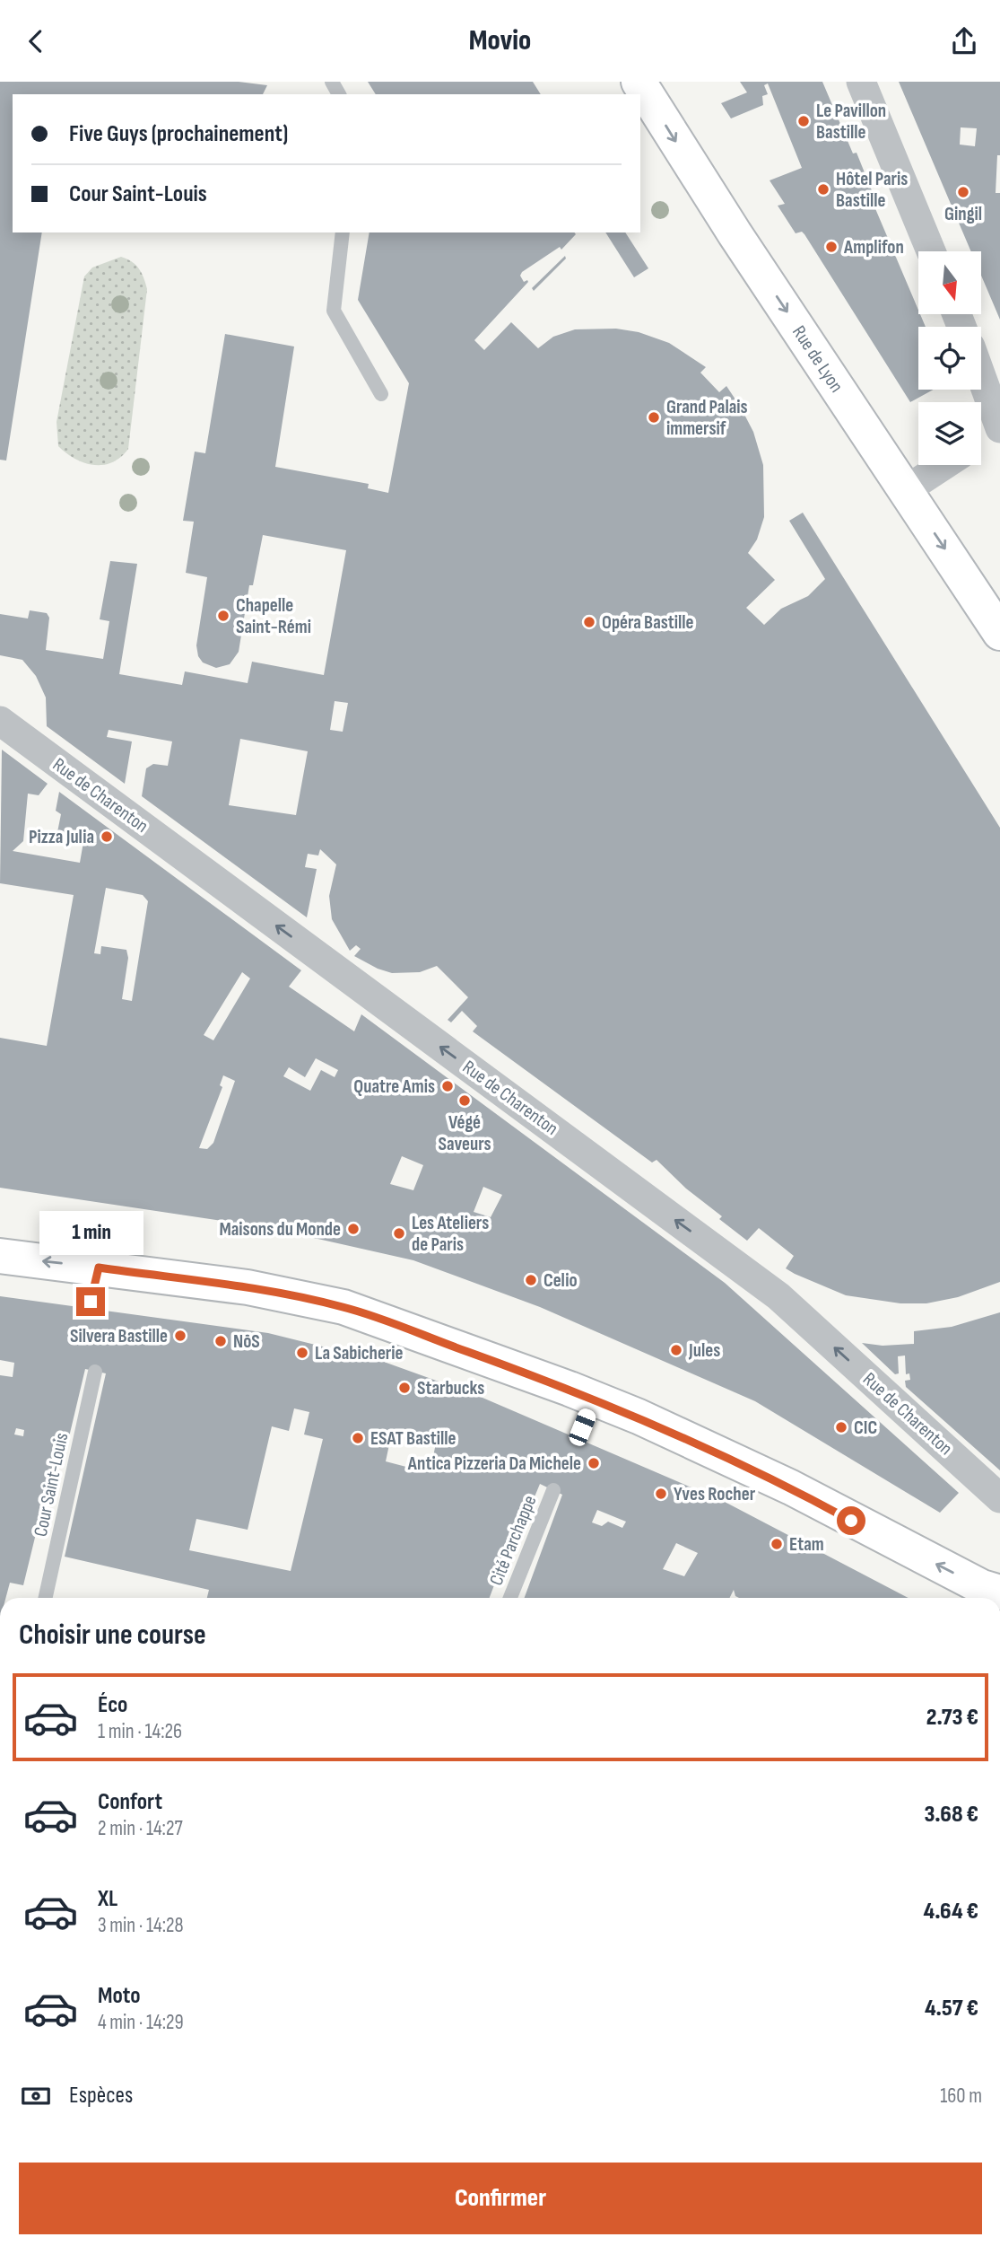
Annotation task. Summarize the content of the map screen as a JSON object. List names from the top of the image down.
{
  "streets": {
    "main road": ["Rue de Lyon"],
    "street": ["Rue de Charenton"],
    "lane": ["Cour Saint-Louis", "Cité Parchappe"]
  },
  "one_way": ["Rue de Lyon", "Rue de Charenton"],
  "places": [
    "Le Pavillon Bastille",
    "Hôtel Paris Bastille",
    "Gingil",
    "Amplifon",
    "Grand Palais immersif",
    "Chapelle Saint-Rémi",
    "Opéra Bastille",
    "Pizza Julia",
    "Quatre Amis",
    "Végé Saveurs",
    "Maisons du Monde",
    "Les Ateliers de Paris",
    "Celio",
    "Silvera Bastille",
    "NōS",
    "Jules",
    "La Sabicherie",
    "Starbucks",
    "CIC",
    "ESAT Bastille",
    "Antica Pizzeria Da Michele",
    "Yves Rocher",
    "Etam"
  ],
  "north": "bottom",
  "page": {
    "header": "Movio",
    "banner": ["Five Guys (prochainement)", "Cour Saint-Louis"],
    "bubble": "1 min",
    "heading": "Choisir une course",
    "list": [
      {
        "name": "Éco",
        "note": "1 min · 14:26",
        "value": "2.73 €"
      },
      {
        "name": "Confort",
        "note": "2 min · 14:27",
        "value": "3.68 €"
      },
      {
        "name": "XL",
        "note": "3 min · 14:28",
        "value": "4.64 €"
      },
      {
        "name": "Moto",
        "note": "4 min · 14:29",
        "value": "4.57 €"
      }
    ],
    "pay": ["Espèces", "160 m"],
    "buttons": "Confirmer"
  }
}
